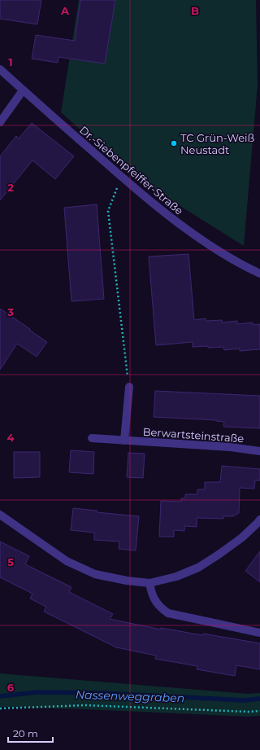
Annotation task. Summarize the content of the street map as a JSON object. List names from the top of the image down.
{
  "streets": {
    "street": ["Dr.-Siebenpfeiffer-Straße", "Berwartsteinstraße"]
  },
  "water": ["Nassenweggraben"],
  "places": ["TC Grün-Weiß Neustadt"],
  "scale_bar": "20 m",
  "grid": {
    "columns": ["A", "B"],
    "rows": [
      "1",
      "2",
      "3",
      "4",
      "5",
      "6"
    ]
  }
}
